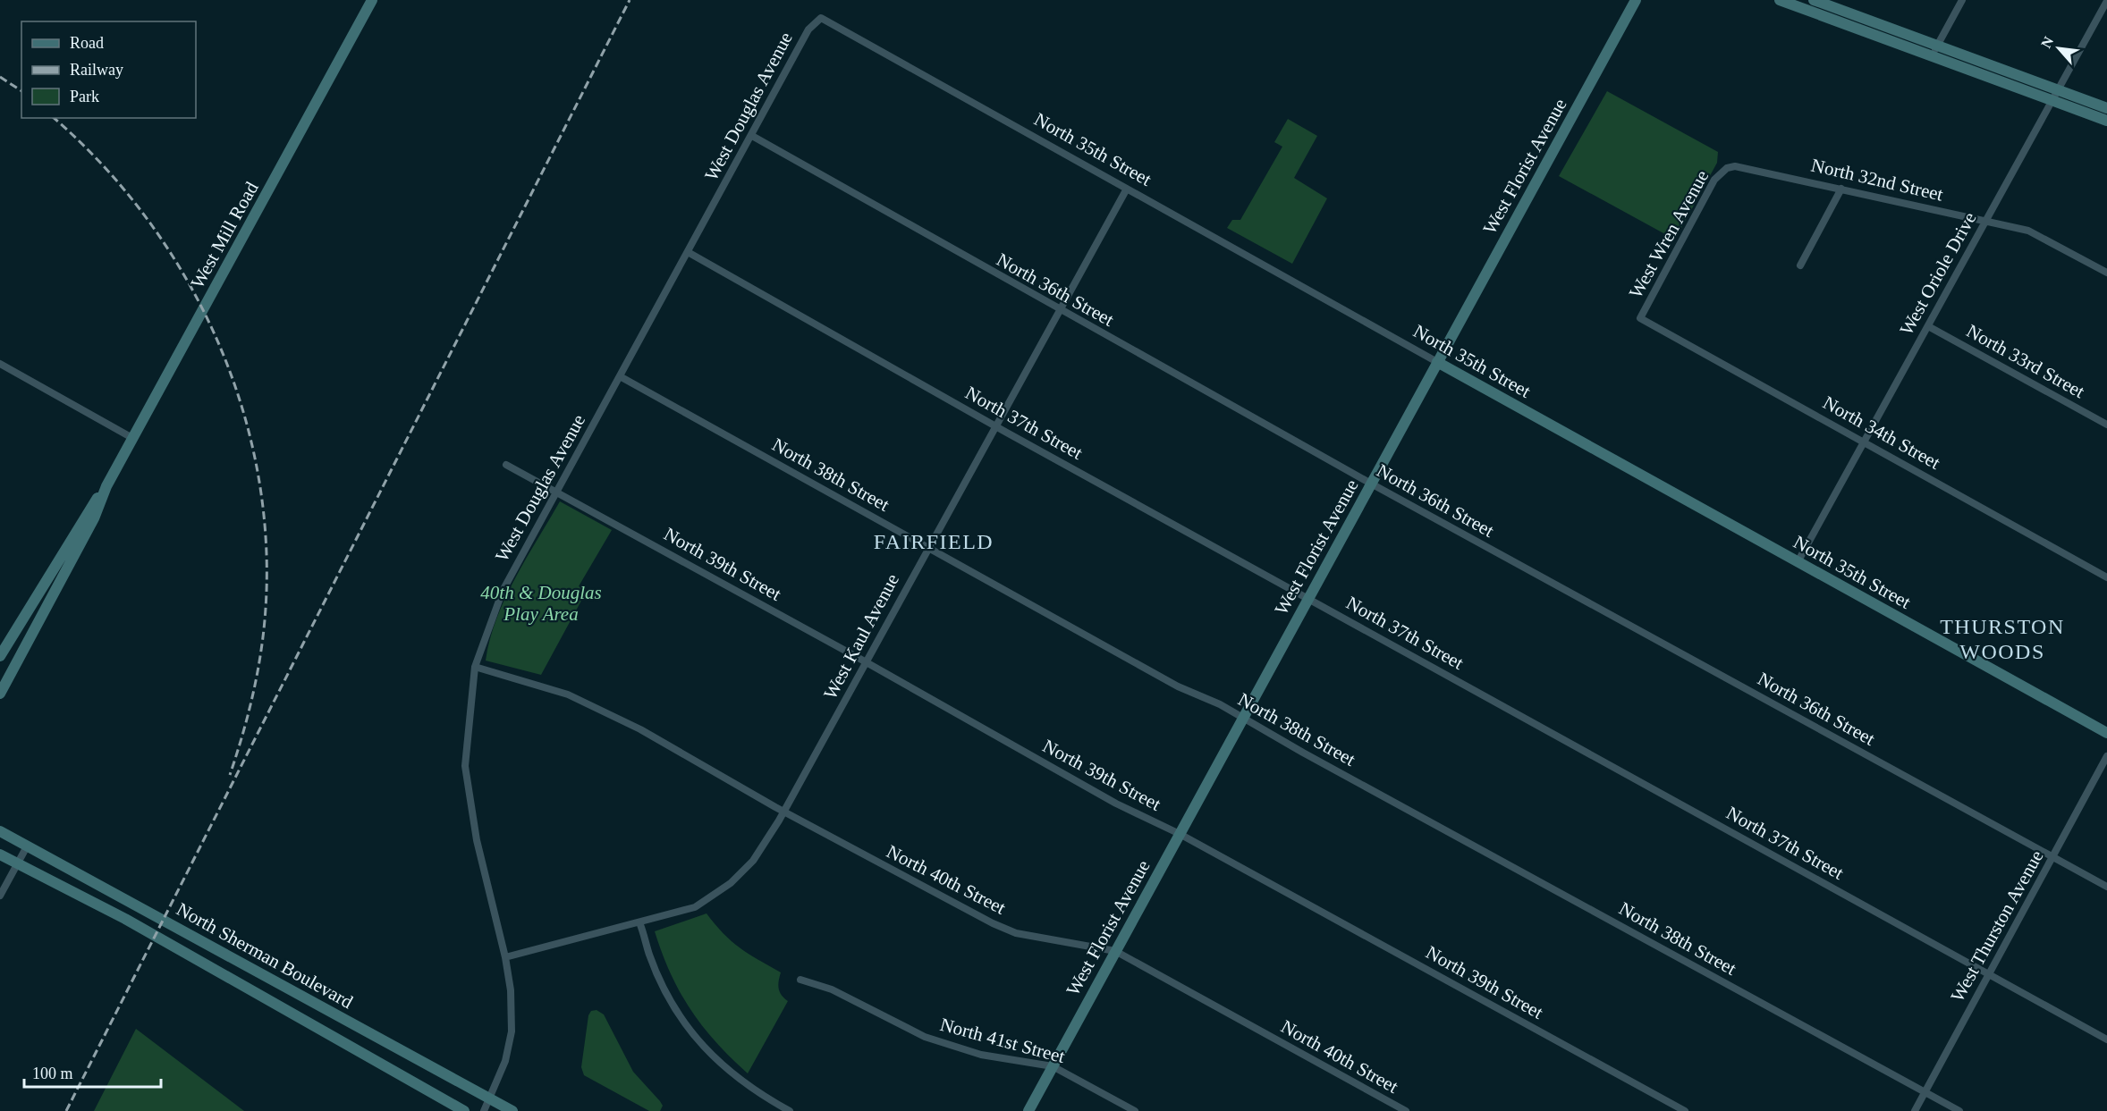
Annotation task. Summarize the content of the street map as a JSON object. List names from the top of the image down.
{
  "streets": {
    "main road": [
      "North 35th Street",
      "West Florist Avenue",
      "West Mill Road",
      "North Sherman Boulevard"
    ],
    "street": [
      "West Douglas Avenue",
      "North 32nd Street",
      "West Wren Avenue",
      "West Oriole Drive",
      "North 36th Street",
      "North 33rd Street",
      "North 37th Street",
      "North 34th Street",
      "North 38th Street",
      "North 39th Street",
      "West Kaul Avenue",
      "North 40th Street",
      "West Thurston Avenue",
      "North 41st Street"
    ]
  },
  "crossings": [
    ["West Douglas Avenue", "North 35th Street"],
    ["West Douglas Avenue", "North 36th Street"],
    ["West Douglas Avenue", "North 37th Street"],
    ["West Douglas Avenue", "North 38th Street"],
    ["West Douglas Avenue", "North 39th Street"],
    ["West Douglas Avenue", "West Kaul Avenue"],
    ["West Douglas Avenue", "North 40th Street"],
    ["West Douglas Avenue", "North Sherman Boulevard"],
    ["North 35th Street", "West Florist Avenue"],
    ["North 35th Street", "West Oriole Drive"],
    ["North 35th Street", "West Kaul Avenue"],
    ["West Florist Avenue", "North 36th Street"],
    ["West Florist Avenue", "North 37th Street"],
    ["West Florist Avenue", "North 38th Street"],
    ["West Florist Avenue", "North 39th Street"],
    ["West Florist Avenue", "North 40th Street"],
    ["West Florist Avenue", "North 41st Street"],
    ["North 32nd Street", "West Wren Avenue"],
    ["North 32nd Street", "West Oriole Drive"],
    ["West Wren Avenue", "North 34th Street"],
    ["West Oriole Drive", "North 33rd Street"],
    ["West Oriole Drive", "North 34th Street"],
    ["North 36th Street", "West Kaul Avenue"],
    ["North 36th Street", "West Thurston Avenue"],
    ["North 37th Street", "West Kaul Avenue"],
    ["North 37th Street", "West Thurston Avenue"],
    ["North 38th Street", "West Kaul Avenue"],
    ["North 38th Street", "West Thurston Avenue"],
    ["North 39th Street", "West Kaul Avenue"],
    ["West Kaul Avenue", "North 40th Street"]
  ],
  "districts": ["FAIRFIELD", "THURSTON WOODS"],
  "parks": ["40th & Douglas Play Area"],
  "legend": ["Road", "Railway", "Park"],
  "scale_bar": "100 m",
  "north": "top left"
}
